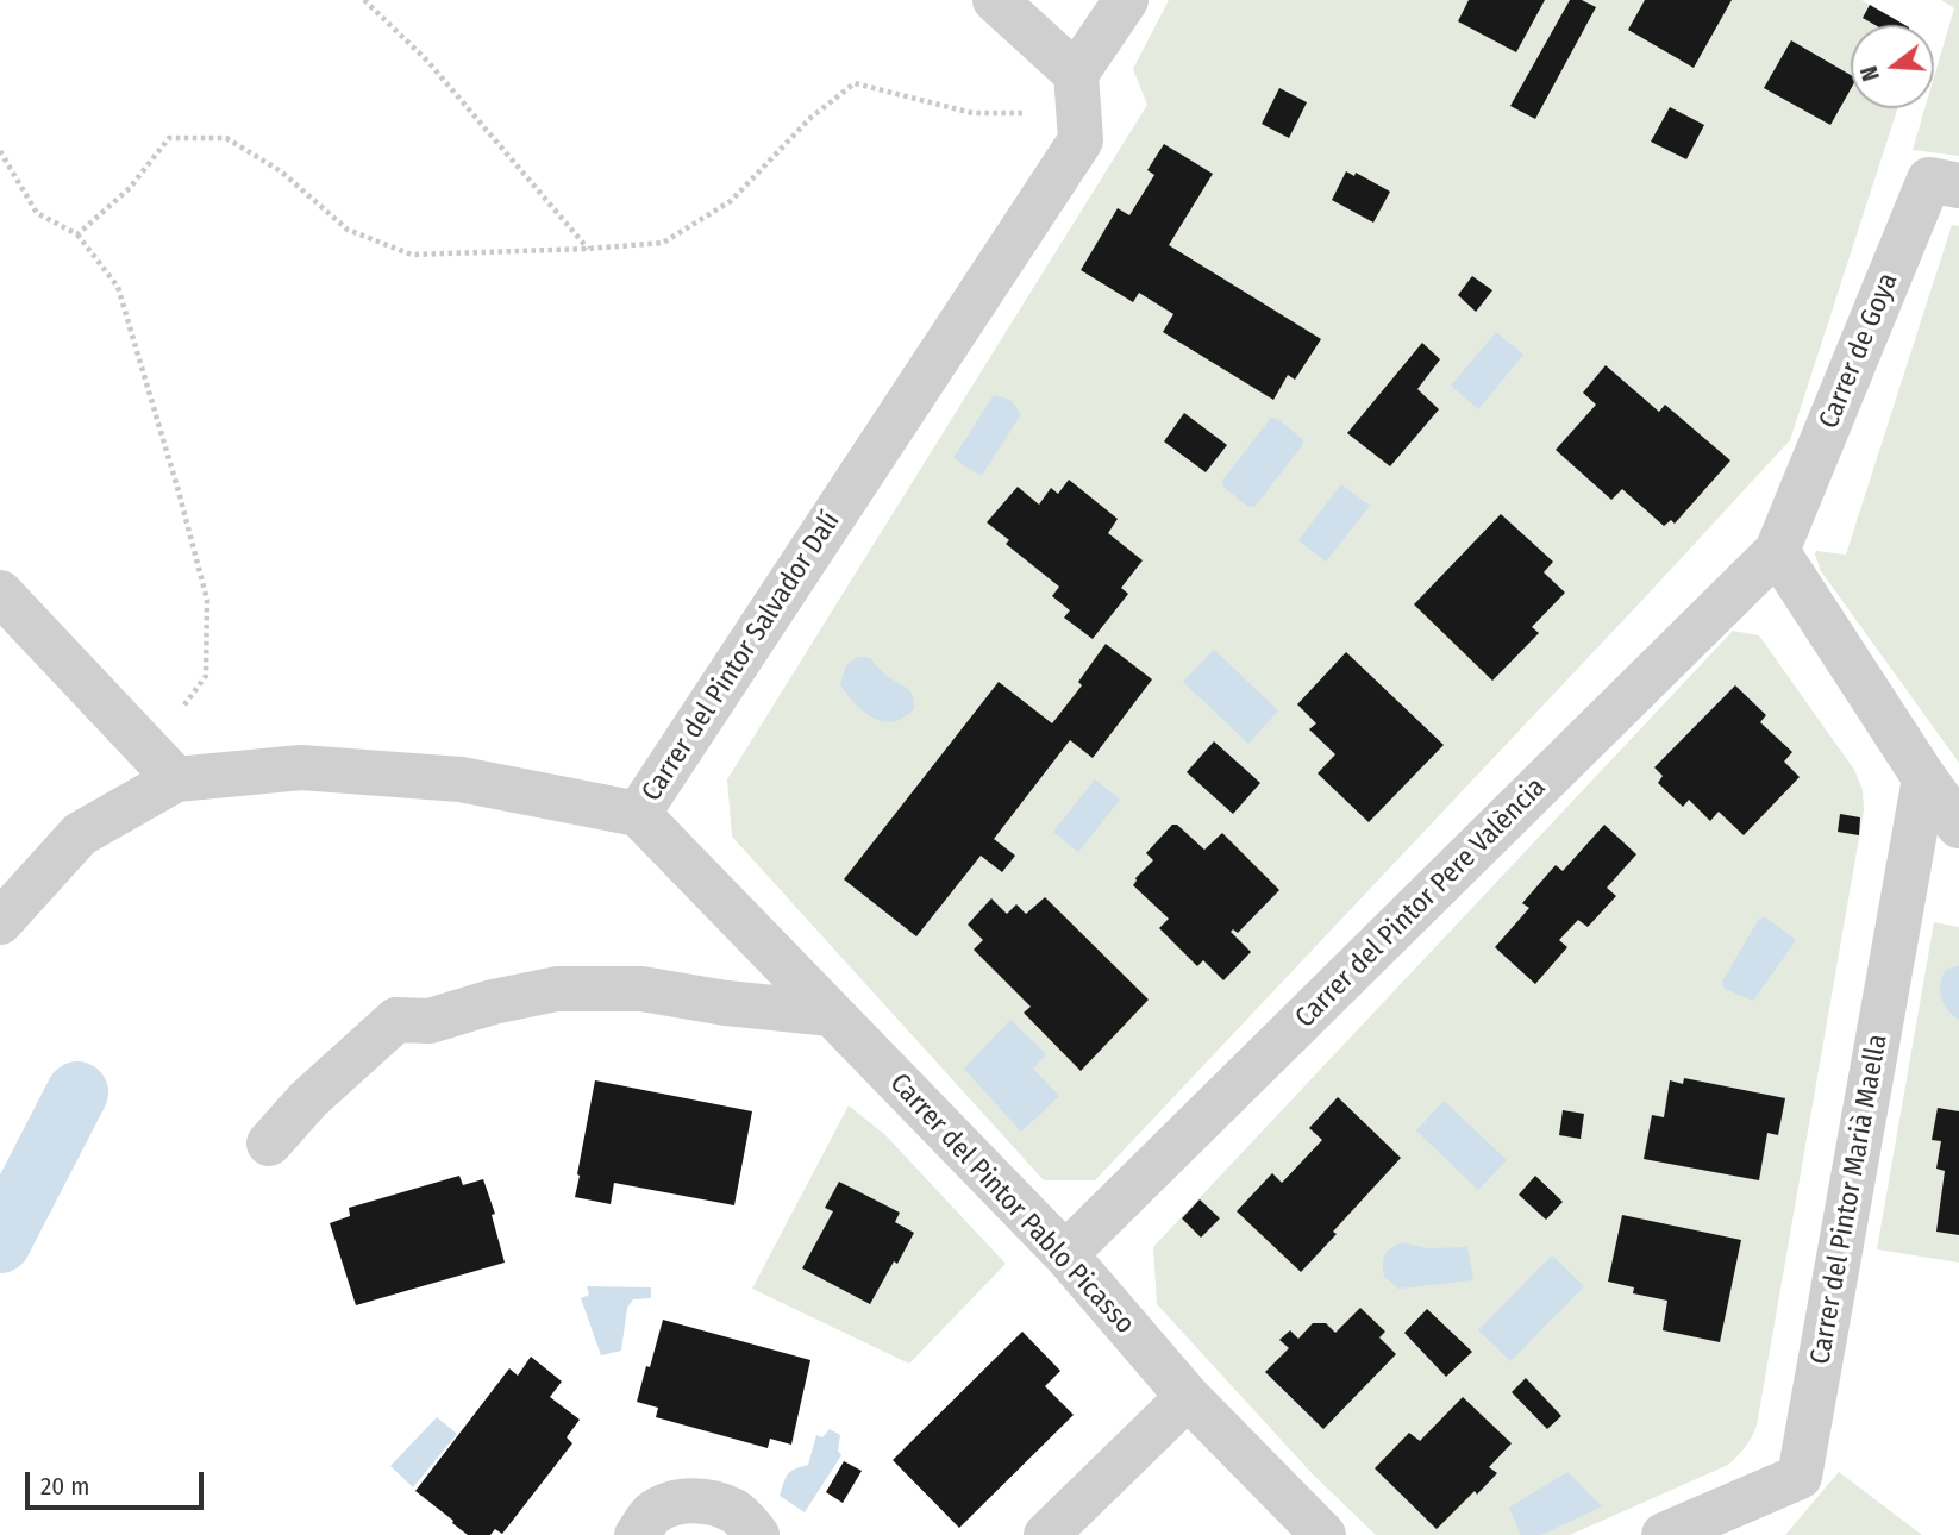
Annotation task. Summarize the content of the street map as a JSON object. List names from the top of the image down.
{
  "streets": {
    "street": [
      "Carrer de Goya",
      "Carrer del Pintor Salvador Dalí",
      "Carrer del Pintor Pere València",
      "Carrer del Pintor Marià Maella",
      "Carrer del Pintor Pablo Picasso"
    ]
  },
  "crossings": [
    ["Carrer de Goya", "Carrer del Pintor Pere València"],
    ["Carrer del Pintor Salvador Dalí", "Carrer del Pintor Pablo Picasso"],
    ["Carrer del Pintor Pere València", "Carrer del Pintor Pablo Picasso"]
  ],
  "scale_bar": "20 m",
  "north": "left"
}
